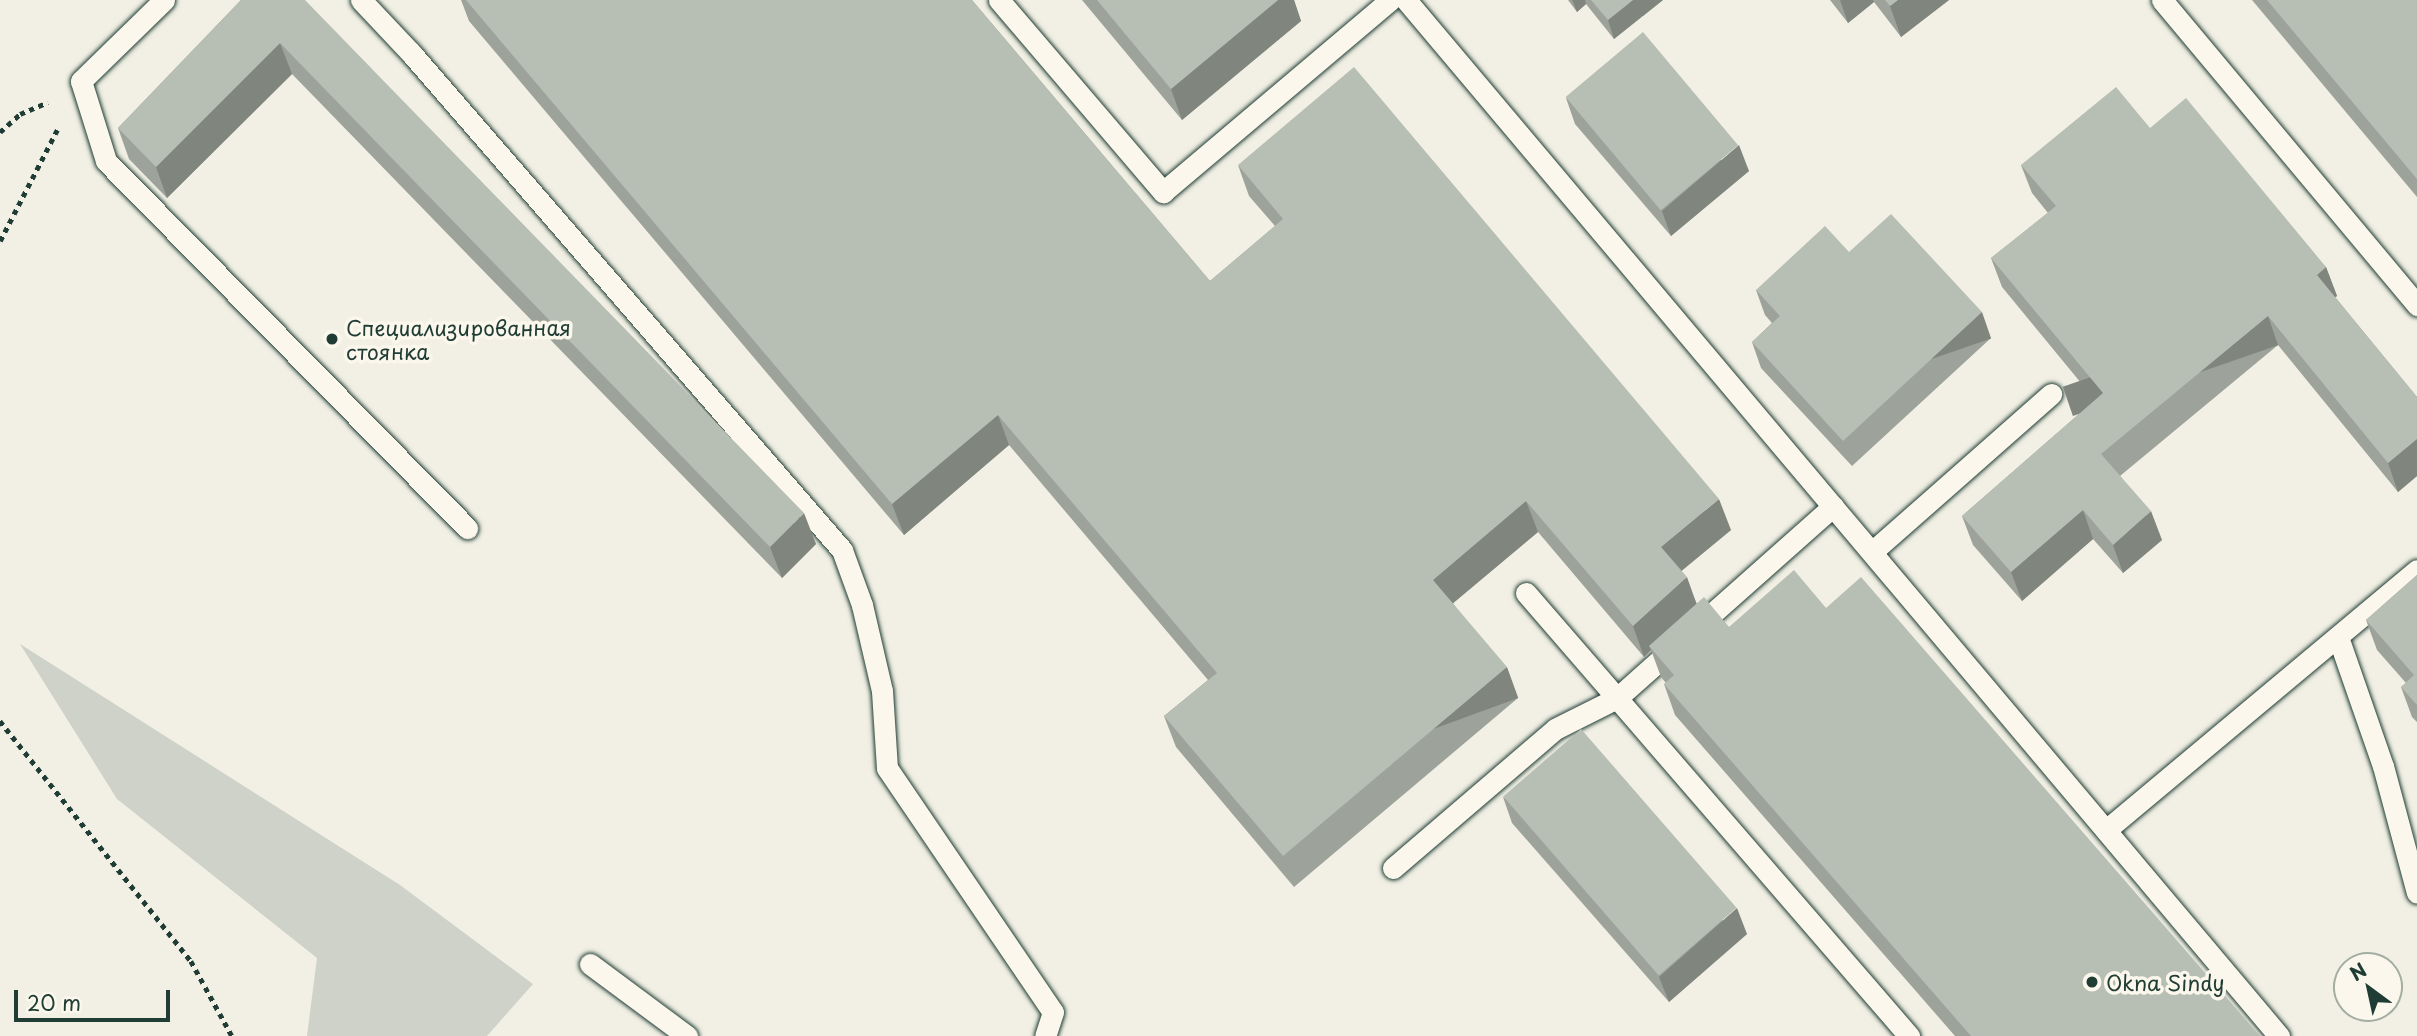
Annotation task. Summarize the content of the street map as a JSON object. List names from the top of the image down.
{
  "places": ["Специализированная стоянка", "Okna Sindy"],
  "scale_bar": "20 m",
  "north": "top left"
}
